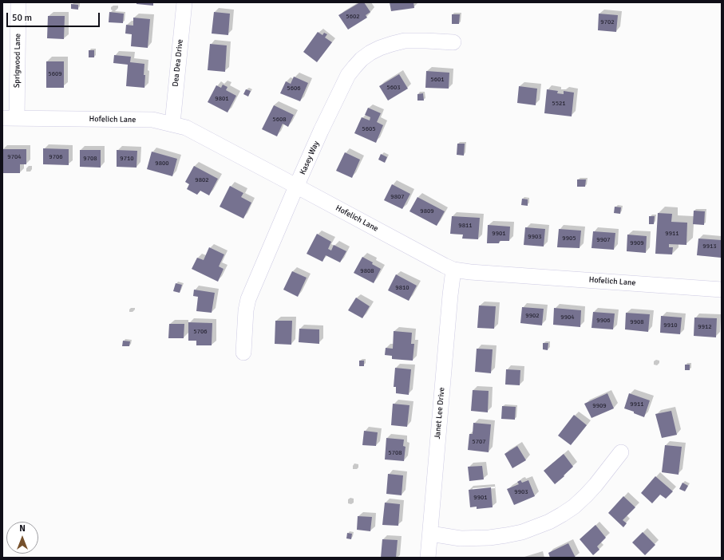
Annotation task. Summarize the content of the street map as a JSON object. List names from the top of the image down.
{
  "streets": {
    "street": [
      "Sprigwood Lane",
      "Dea Dea Drive",
      "Hofelich Lane",
      "Kasey Way",
      "Janet Lee Drive"
    ]
  },
  "crossings": [
    ["Sprigwood Lane", "Hofelich Lane"],
    ["Dea Dea Drive", "Hofelich Lane"],
    ["Hofelich Lane", "Kasey Way"],
    ["Hofelich Lane", "Janet Lee Drive"]
  ],
  "house_numbers": [
    "5602",
    "9702",
    "5609",
    "5601",
    "5603",
    "5606",
    "9801",
    "5521",
    "5608",
    "5605",
    "9704",
    "9706",
    "9708",
    "9710",
    "9800",
    "9802",
    "9807",
    "9809",
    "9811",
    "9901",
    "9911",
    "9903",
    "9905",
    "9907",
    "9909",
    "9913",
    "9808",
    "9810",
    "9902",
    "9904",
    "9906",
    "9908",
    "9910",
    "9912",
    "5706",
    "9911",
    "9909",
    "5707",
    "5708",
    "9903",
    "9901"
  ],
  "scale_bar": "50 m",
  "north": "top"
}
